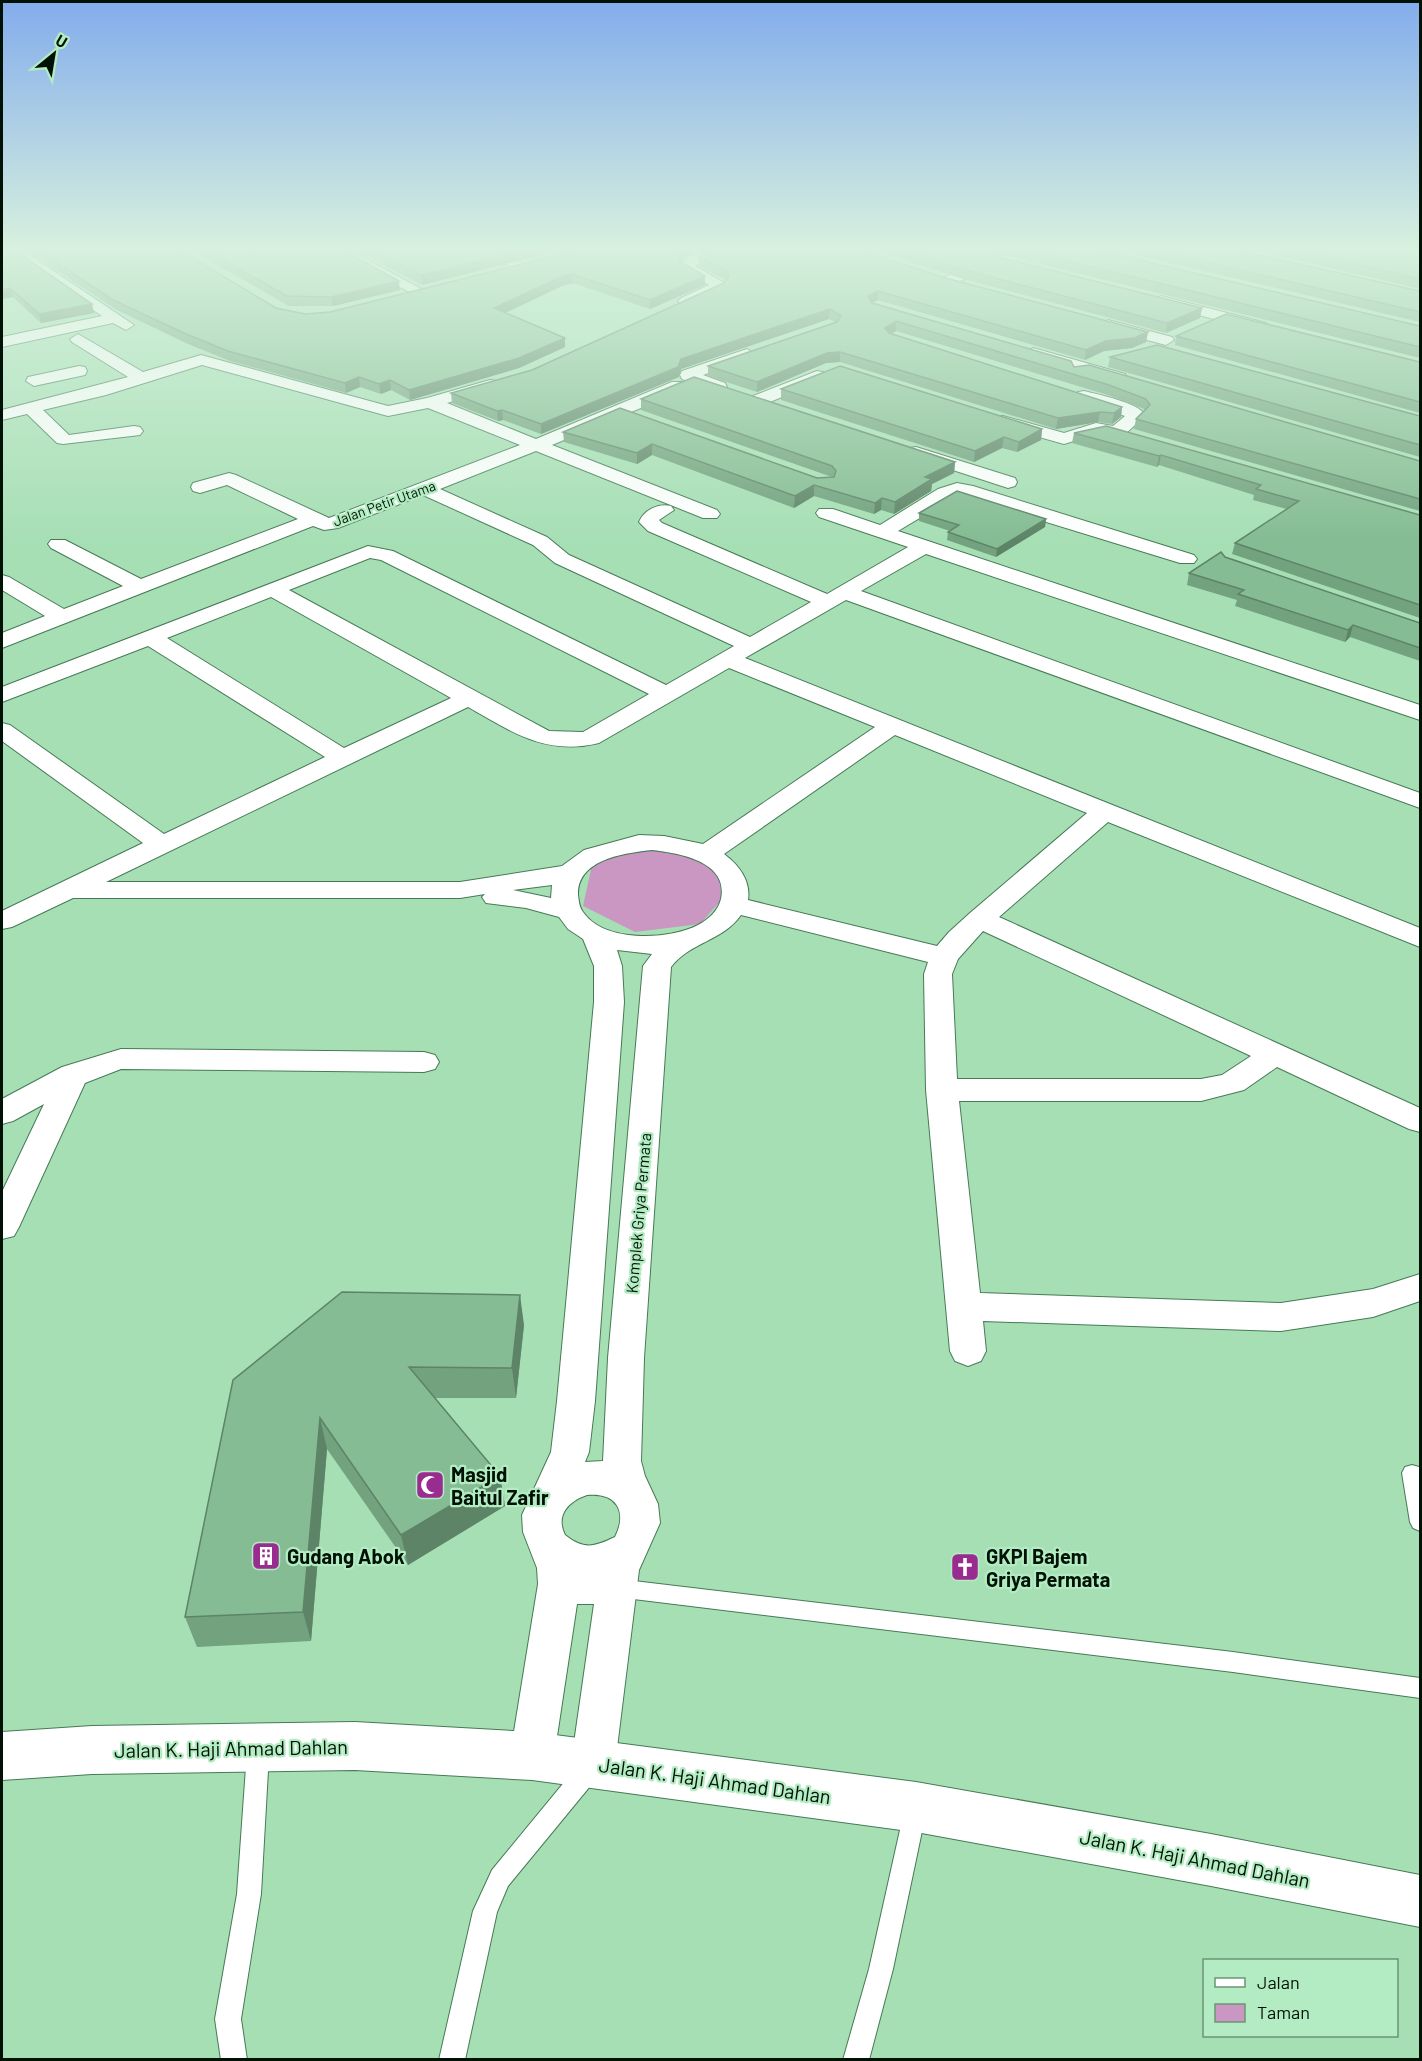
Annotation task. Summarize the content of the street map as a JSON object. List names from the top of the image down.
{
  "streets": {
    "main road": ["Jalan K. Haji Ahmad Dahlan"],
    "street": ["Jalan Petir Utama", "Komplek Griya Permata"]
  },
  "places": {
    "mosque": ["Masjid Baitul Zafir"],
    "building": ["Gudang Abok"],
    "church": ["GKPI Bajem Griya Permata"]
  },
  "legend": ["Jalan", "Taman"],
  "north": "top right"
}
